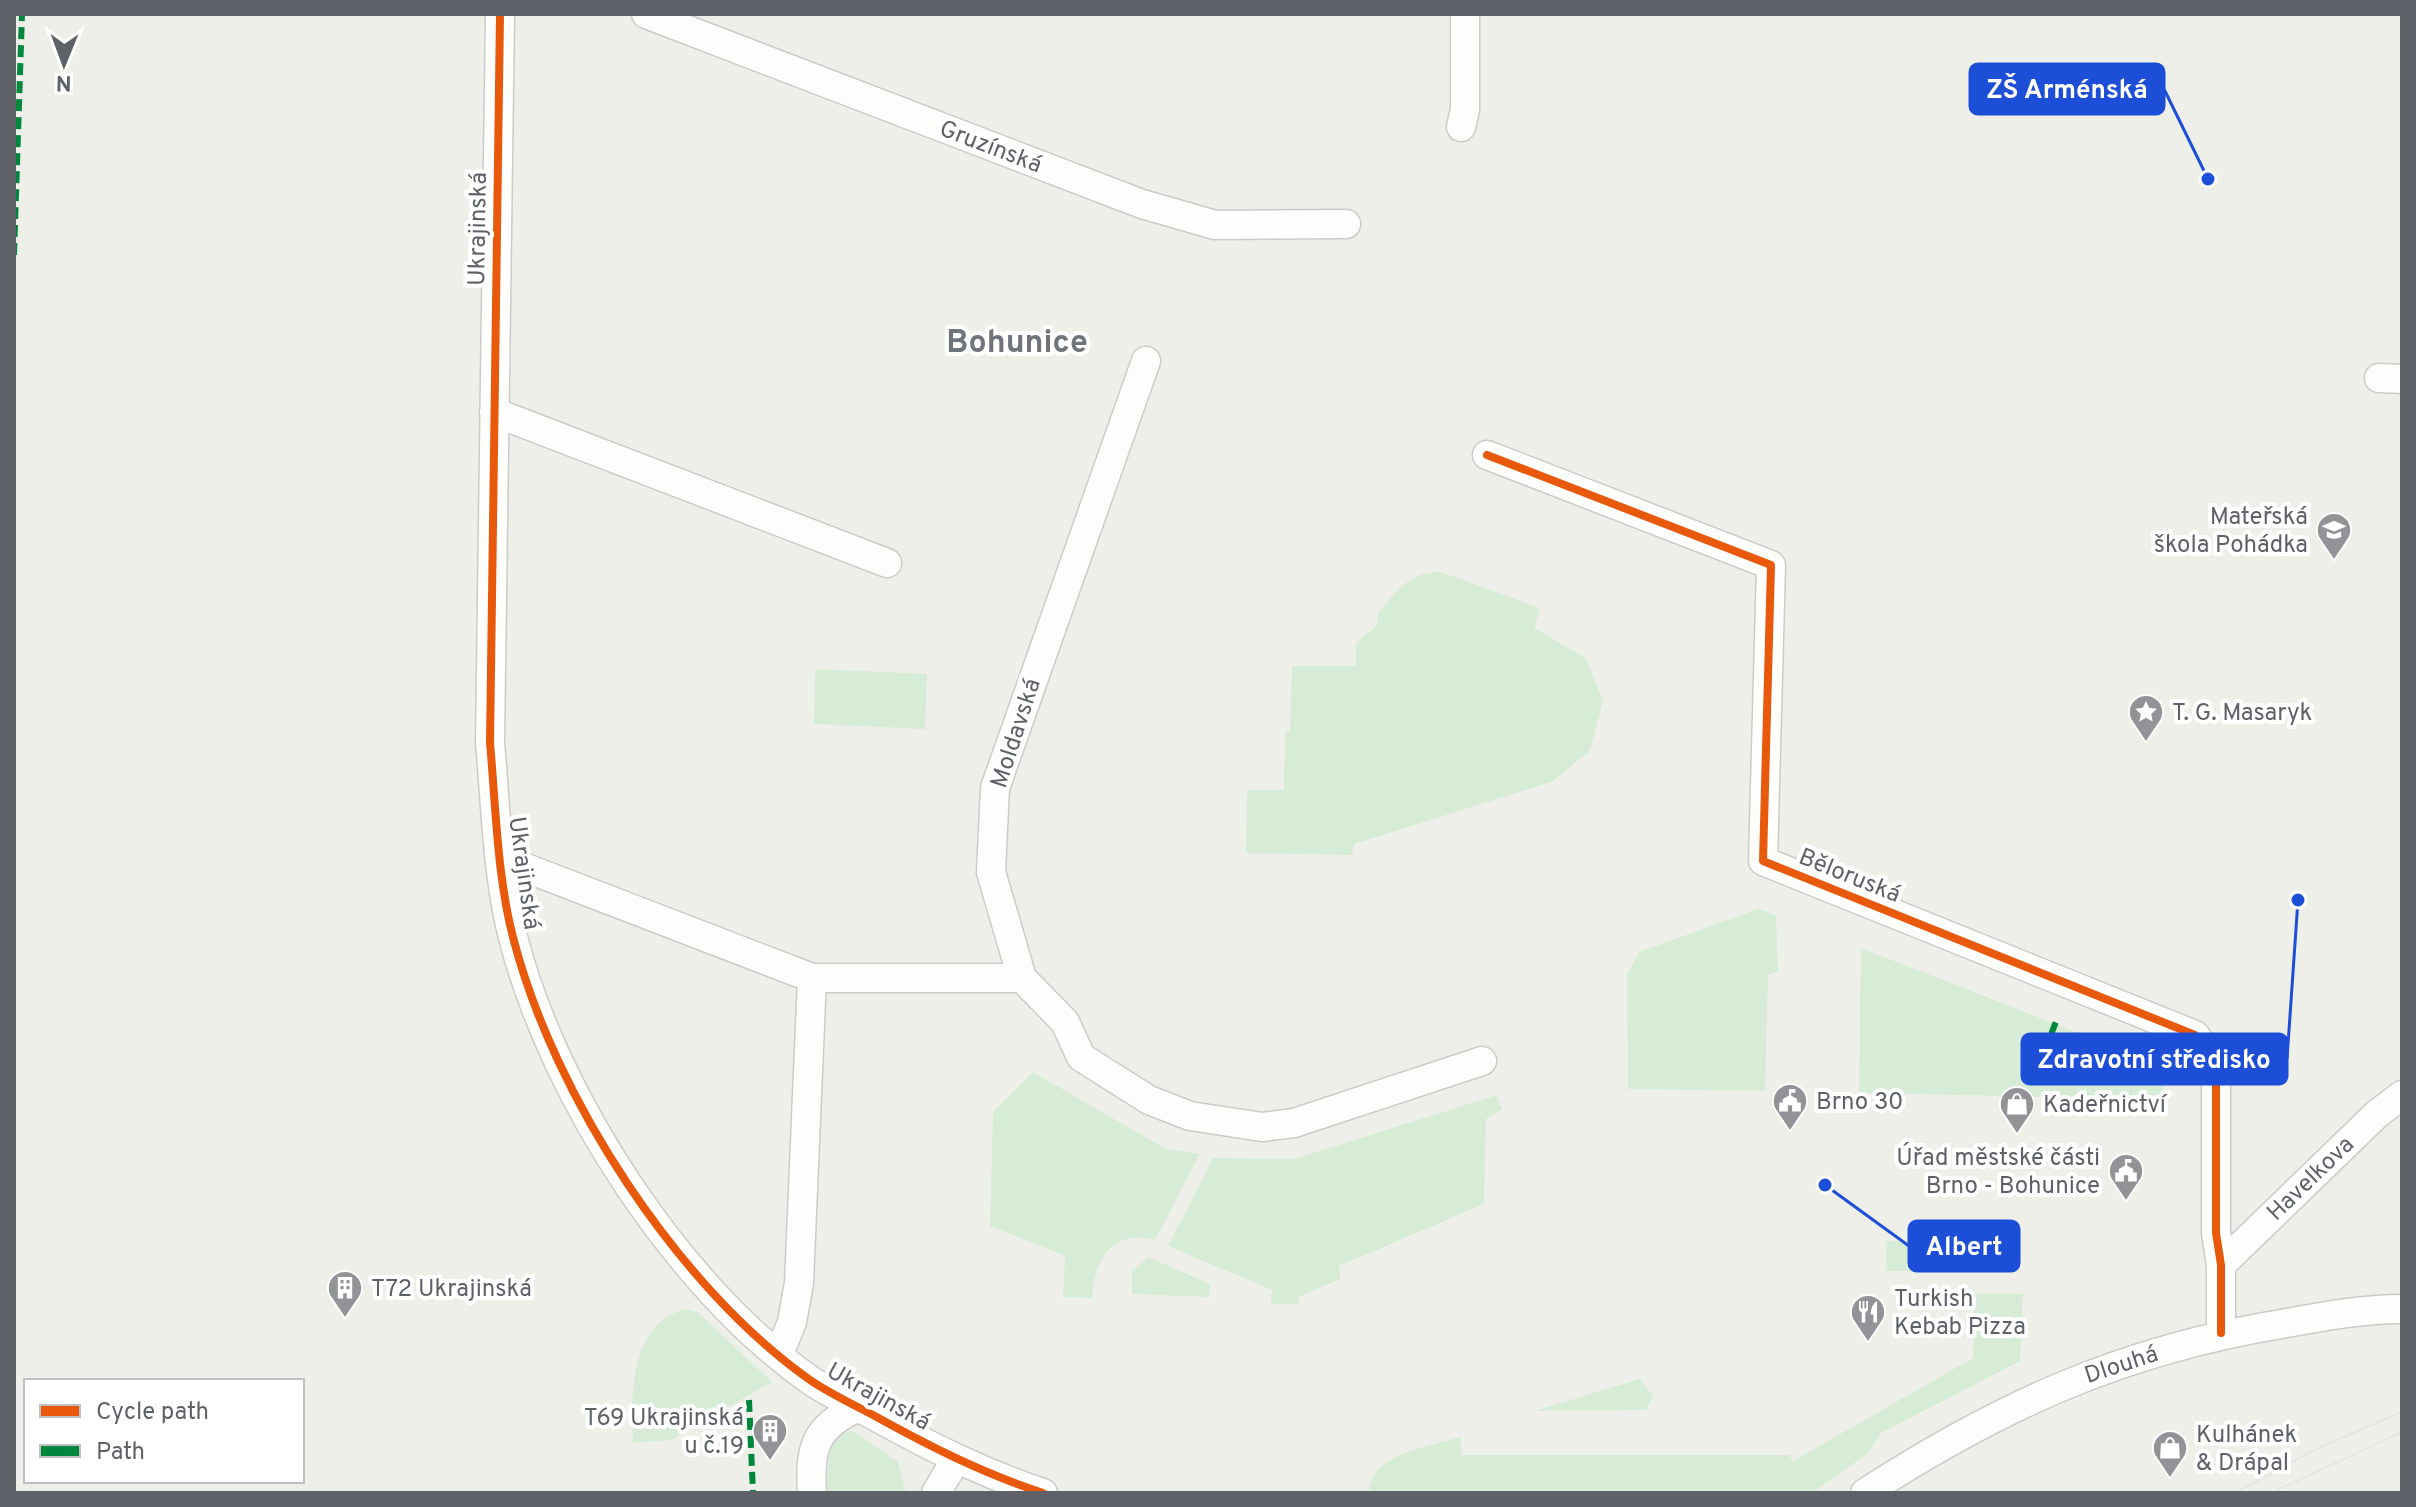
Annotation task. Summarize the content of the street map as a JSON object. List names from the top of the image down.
{
  "streets": {
    "street": [
      "Gruzínská",
      "Ukrajinská",
      "Moldavská",
      "Běloruská",
      "Havelkova",
      "Dlouhá"
    ]
  },
  "crossings": [
    ["Ukrajinská", "Moldavská"],
    ["Běloruská", "Havelkova"],
    ["Běloruská", "Dlouhá"]
  ],
  "districts": ["Bohunice"],
  "places": {
    "other": ["ZŠ Arménská", "Zdravotní středisko", "Albert"],
    "school or university": ["Mateřská škola Pohádka"],
    "place": ["T. G. Masaryk"],
    "public building": ["Brno 30", "Úřad městské části Brno - Bohunice"],
    "shop": ["Kadeřnictví", "Kulhánek & Drápal"],
    "building": ["T72 Ukrajinská", "T69 Ukrajinská u č.19"],
    "restaurant": ["Turkish Kebab Pizza"]
  },
  "legend": ["Cycle path", "Path"],
  "north": "bottom"
}
